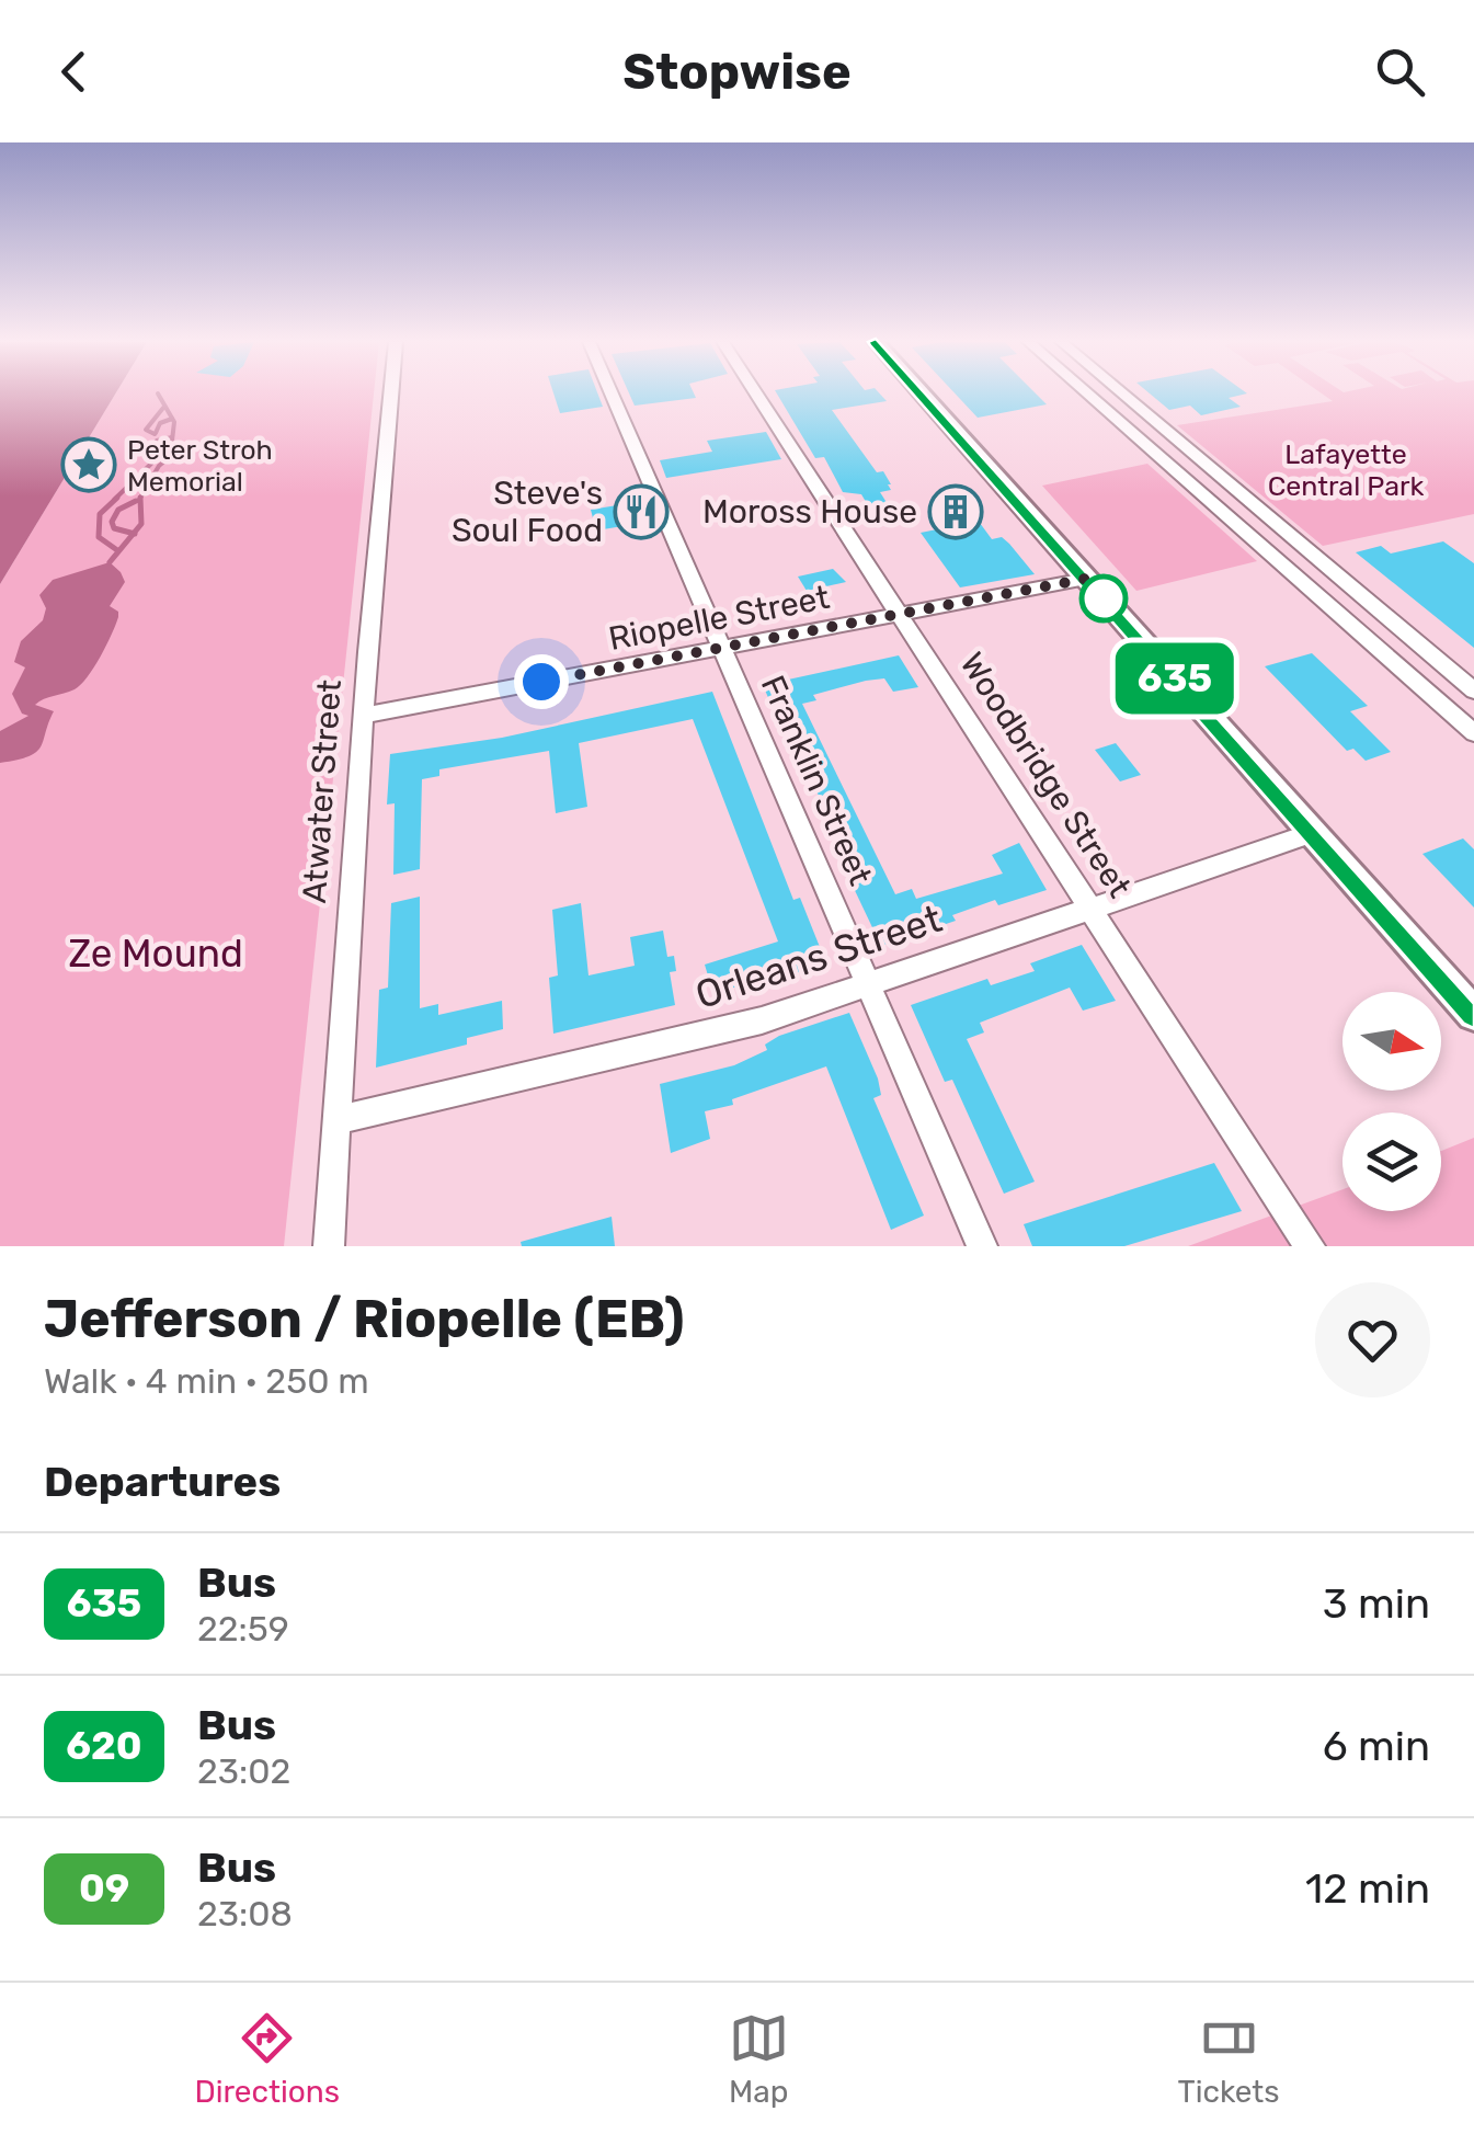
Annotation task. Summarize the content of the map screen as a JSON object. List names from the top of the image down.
{
  "streets": {
    "street": [
      "Riopelle Street",
      "Woodbridge Street",
      "Franklin Street",
      "Atwater Street",
      "Orleans Street"
    ]
  },
  "crossings": [
    ["Riopelle Street", "Woodbridge Street"],
    ["Riopelle Street", "Franklin Street"],
    ["Riopelle Street", "Atwater Street"],
    ["Woodbridge Street", "Orleans Street"],
    ["Franklin Street", "Orleans Street"],
    ["Atwater Street", "Orleans Street"]
  ],
  "parks": ["Lafayette Central Park", "Ze Mound"],
  "places": {
    "place": ["Peter Stroh Memorial"],
    "restaurant": ["Steve's Soul Food"],
    "building": ["Moross House"]
  },
  "lines": ["bus line 635"],
  "north": "right",
  "page": {
    "header": "Stopwise",
    "on_map": "635",
    "heading": [
      ["Jefferson / Riopelle (EB)", "Walk · 4 min · 250 m"],
      "Departures"
    ],
    "list": [
      {
        "mark": "635",
        "name": "Bus",
        "note": "22:59",
        "value": "3 min"
      },
      {
        "mark": "620",
        "name": "Bus",
        "note": "23:02",
        "value": "6 min"
      },
      {
        "mark": "09",
        "name": "Bus",
        "note": "23:08",
        "value": "12 min"
      }
    ],
    "tabs": ["Directions", "Map", "Tickets"]
  }
}
